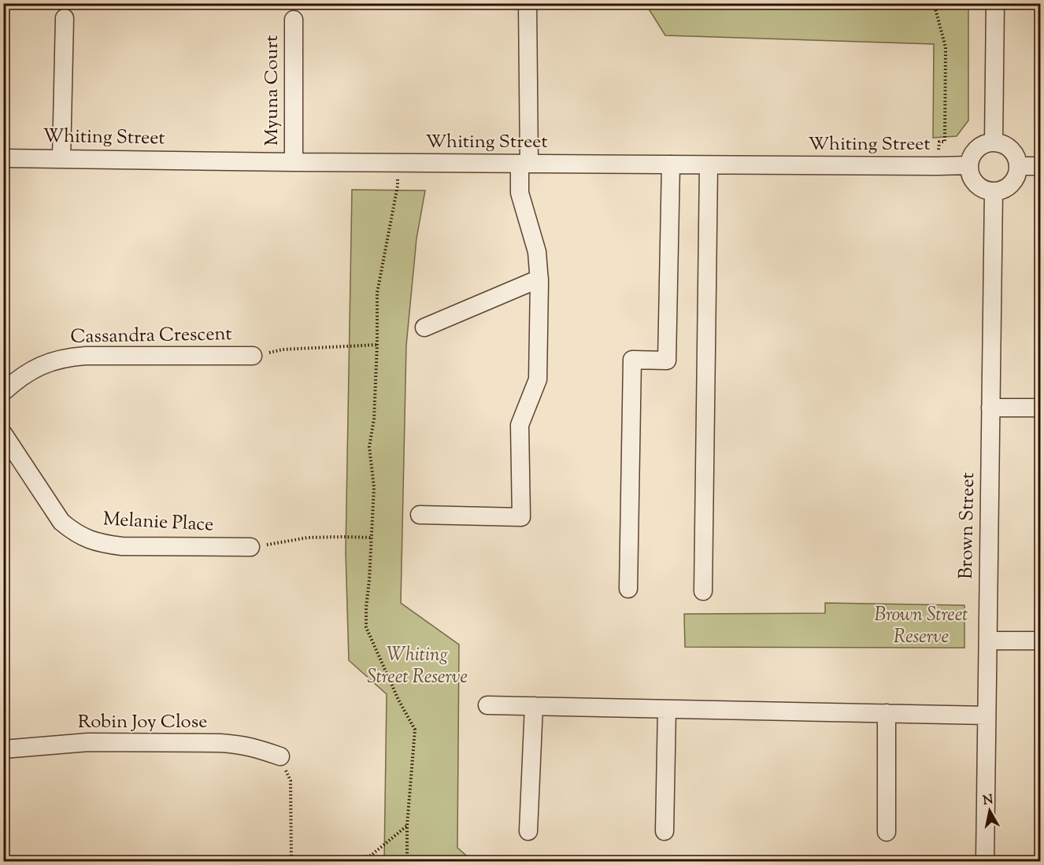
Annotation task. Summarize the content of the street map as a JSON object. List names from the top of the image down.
{
  "streets": {
    "street": [
      "Myuna Court",
      "Whiting Street",
      "Cassandra Crescent",
      "Melanie Place",
      "Brown Street",
      "Robin Joy Close"
    ]
  },
  "crossings": [
    ["Myuna Court", "Whiting Street"],
    ["Whiting Street", "Brown Street"]
  ],
  "parks": ["Brown Street Reserve", "Whiting Street Reserve"],
  "north": "top"
}
